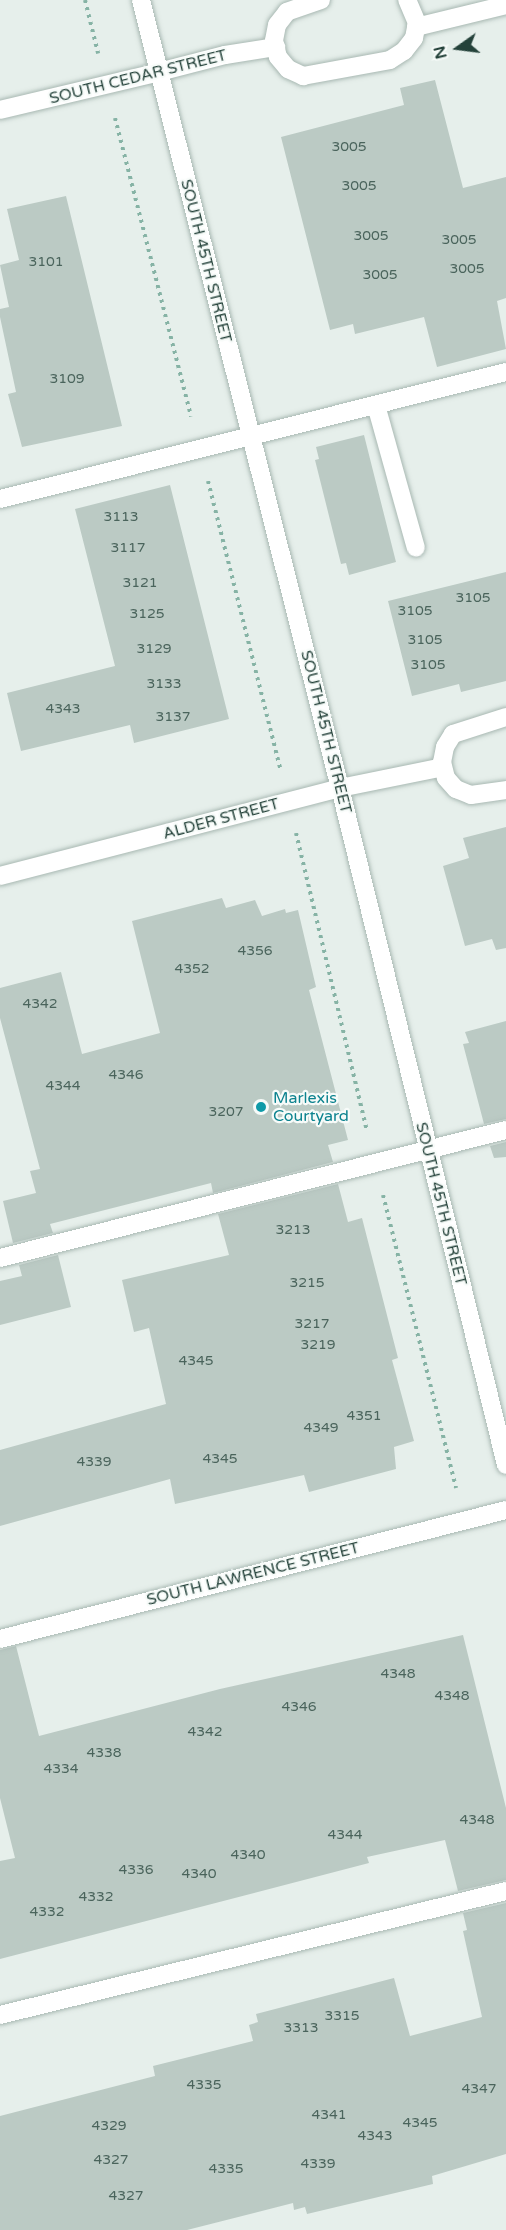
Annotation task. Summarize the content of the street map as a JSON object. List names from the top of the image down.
{
  "streets": {
    "street": [
      "SOUTH CEDAR STREET",
      "SOUTH 45TH STREET",
      "ALDER STREET",
      "SOUTH LAWRENCE STREET"
    ]
  },
  "crossings": [
    ["SOUTH CEDAR STREET", "SOUTH 45TH STREET"],
    ["SOUTH 45TH STREET", "ALDER STREET"]
  ],
  "places": ["Marlexis Courtyard"],
  "house_numbers": [
    "3005",
    "3005",
    "3005",
    "3005",
    "3101",
    "3005",
    "3005",
    "3109",
    "3113",
    "3117",
    "3121",
    "3105",
    "3105",
    "3125",
    "3105",
    "3129",
    "3105",
    "3133",
    "4343",
    "3137",
    "4356",
    "4352",
    "4342",
    "4346",
    "4344",
    "3207",
    "3213",
    "3215",
    "3217",
    "3219",
    "4345",
    "4351",
    "4349",
    "4345",
    "4339",
    "4348",
    "4348",
    "4346",
    "4342",
    "4338",
    "4334",
    "4348",
    "4344",
    "4340",
    "4336",
    "4340",
    "4332",
    "4332",
    "3315",
    "3313",
    "4335",
    "4347",
    "4341",
    "4345",
    "4329",
    "4343",
    "4327",
    "4339",
    "4335",
    "4327"
  ],
  "north": "left"
}
